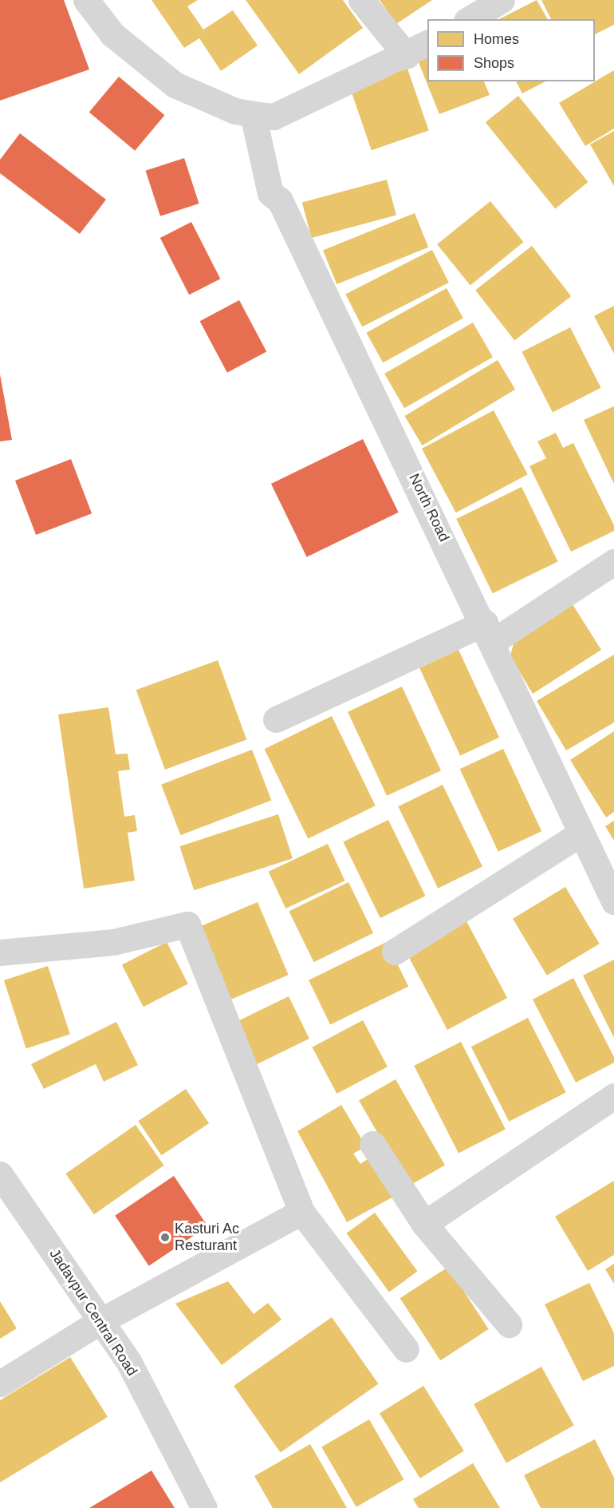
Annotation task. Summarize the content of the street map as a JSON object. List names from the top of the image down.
{
  "streets": {
    "street": ["North Road", "Jadavpur Central Road"]
  },
  "places": ["Kasturi Ac Resturant"],
  "legend": ["Homes", "Shops"]
}
